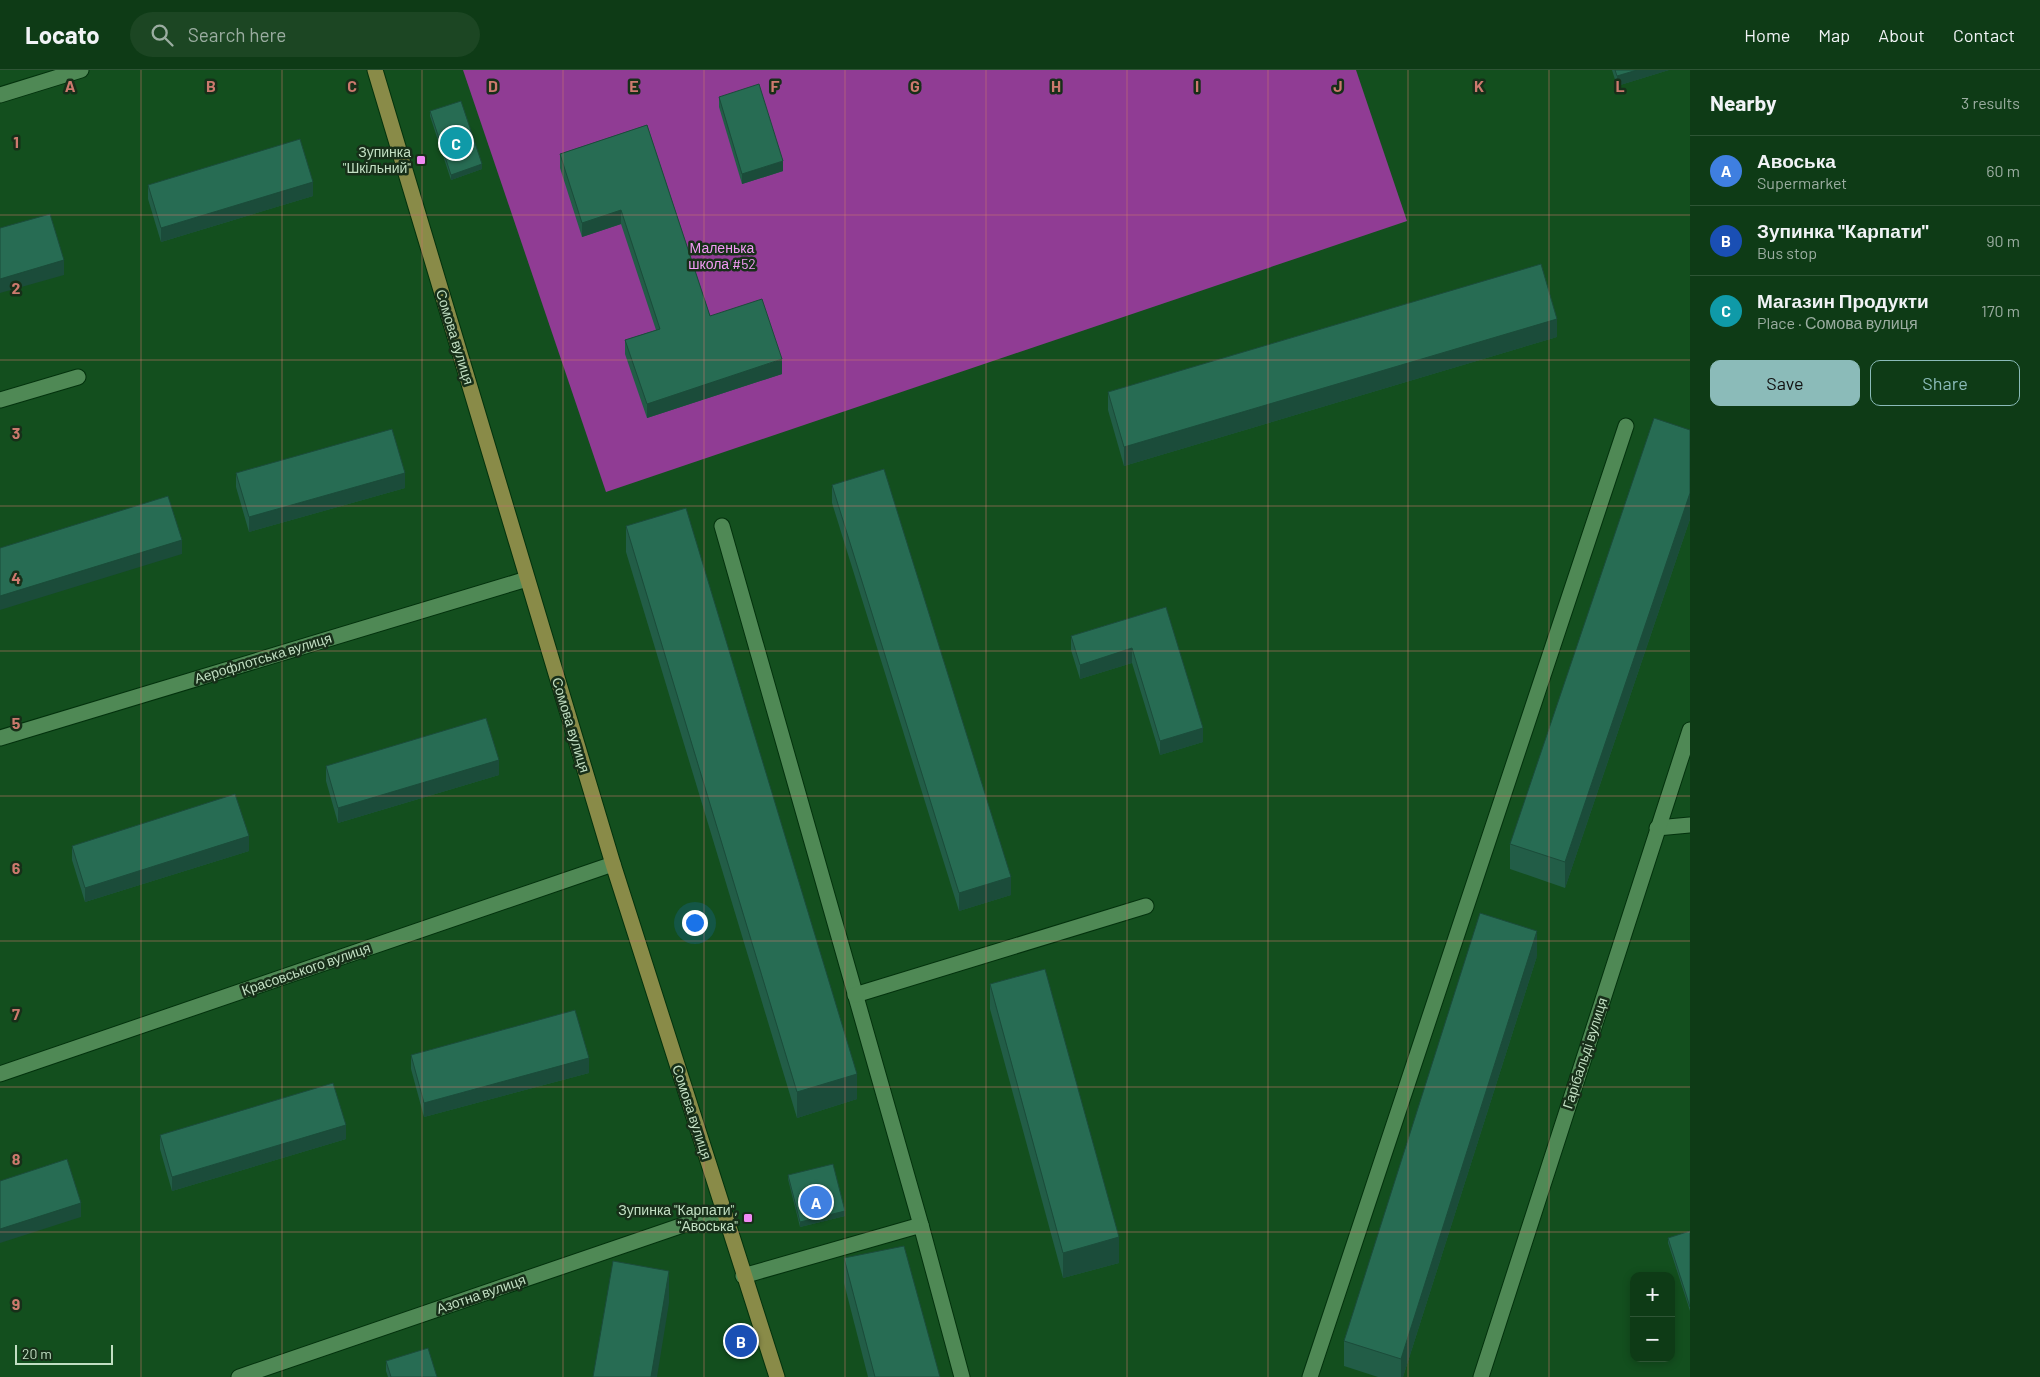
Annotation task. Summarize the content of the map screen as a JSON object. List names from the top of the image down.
{
  "streets": {
    "main road": ["Сомова вулиця"],
    "street": [
      "Аерофлотська вулиця",
      "Красовського вулиця",
      "Гарібальді вулиця",
      "Азотна вулиця"
    ]
  },
  "crossings": [
    ["Сомова вулиця", "Аерофлотська вулиця"],
    ["Сомова вулиця", "Красовського вулиця"],
    ["Сомова вулиця", "Азотна вулиця"]
  ],
  "parks": ["Маленька школа #52"],
  "places": {
    "transit": ["Зупинка \"Шкільний\"", "Зупинка \"Карпати\", \"Авоська\""]
  },
  "scale_bar": "20 m",
  "page": {
    "header": "Locato",
    "search": "Search here",
    "nav": [
      "Home",
      "Map",
      "About",
      "Contact"
    ],
    "heading": ["Nearby", "3 results"],
    "pins": ["C", "A", "B"],
    "list": [
      {
        "mark": "A",
        "name": "Авоська",
        "note": "Supermarket",
        "value": "60 m"
      },
      {
        "mark": "B",
        "name": "Зупинка \"Карпати\"",
        "note": "Bus stop",
        "value": "90 m"
      },
      {
        "mark": "C",
        "name": "Магазин Продукти",
        "note": "Place · Сомова вулиця",
        "value": "170 m"
      }
    ],
    "buttons": ["Save", "Share"],
    "map_buttons": ["+", "−"],
    "scale": "20 m"
  },
  "grid": {
    "columns": [
      "A",
      "B",
      "C",
      "D",
      "E",
      "F",
      "G",
      "H",
      "I",
      "J",
      "K",
      "L"
    ],
    "rows": [
      "1",
      "2",
      "3",
      "4",
      "5",
      "6",
      "7",
      "8",
      "9"
    ]
  }
}
